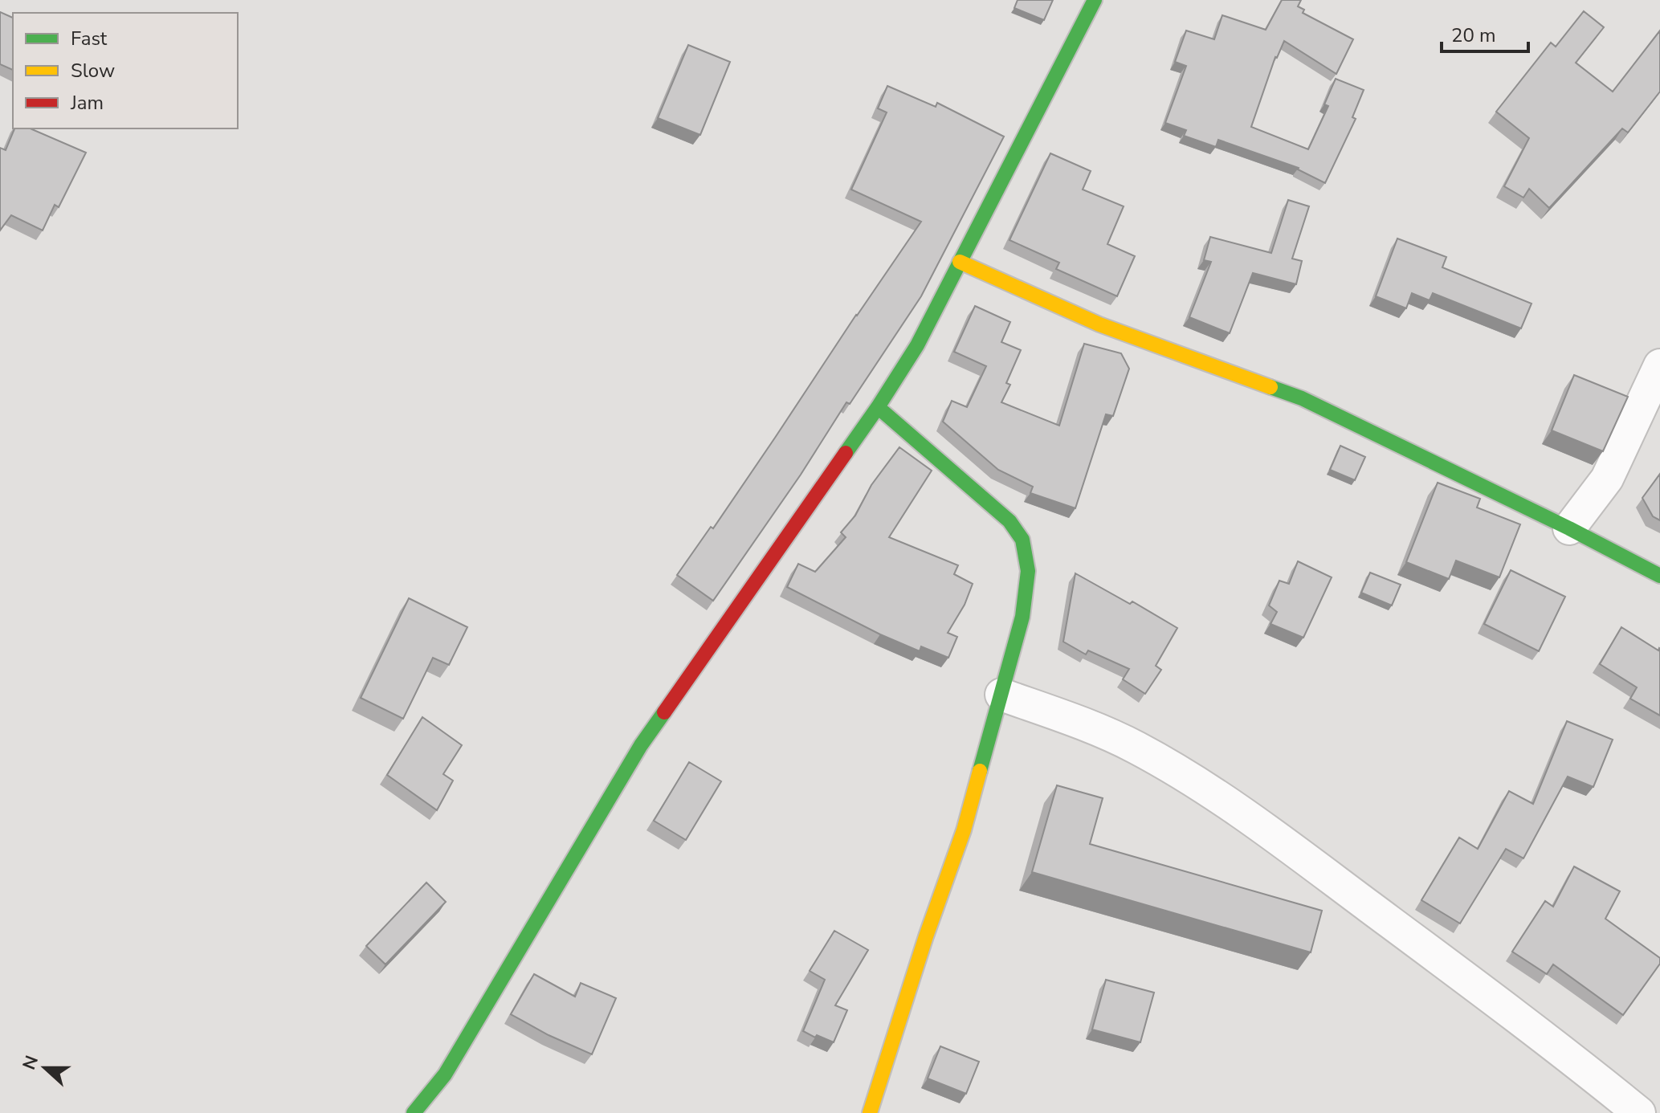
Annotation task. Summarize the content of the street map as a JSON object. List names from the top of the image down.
{
  "legend": ["Fast", "Slow", "Jam"],
  "scale_bar": "20 m",
  "north": "left"
}
